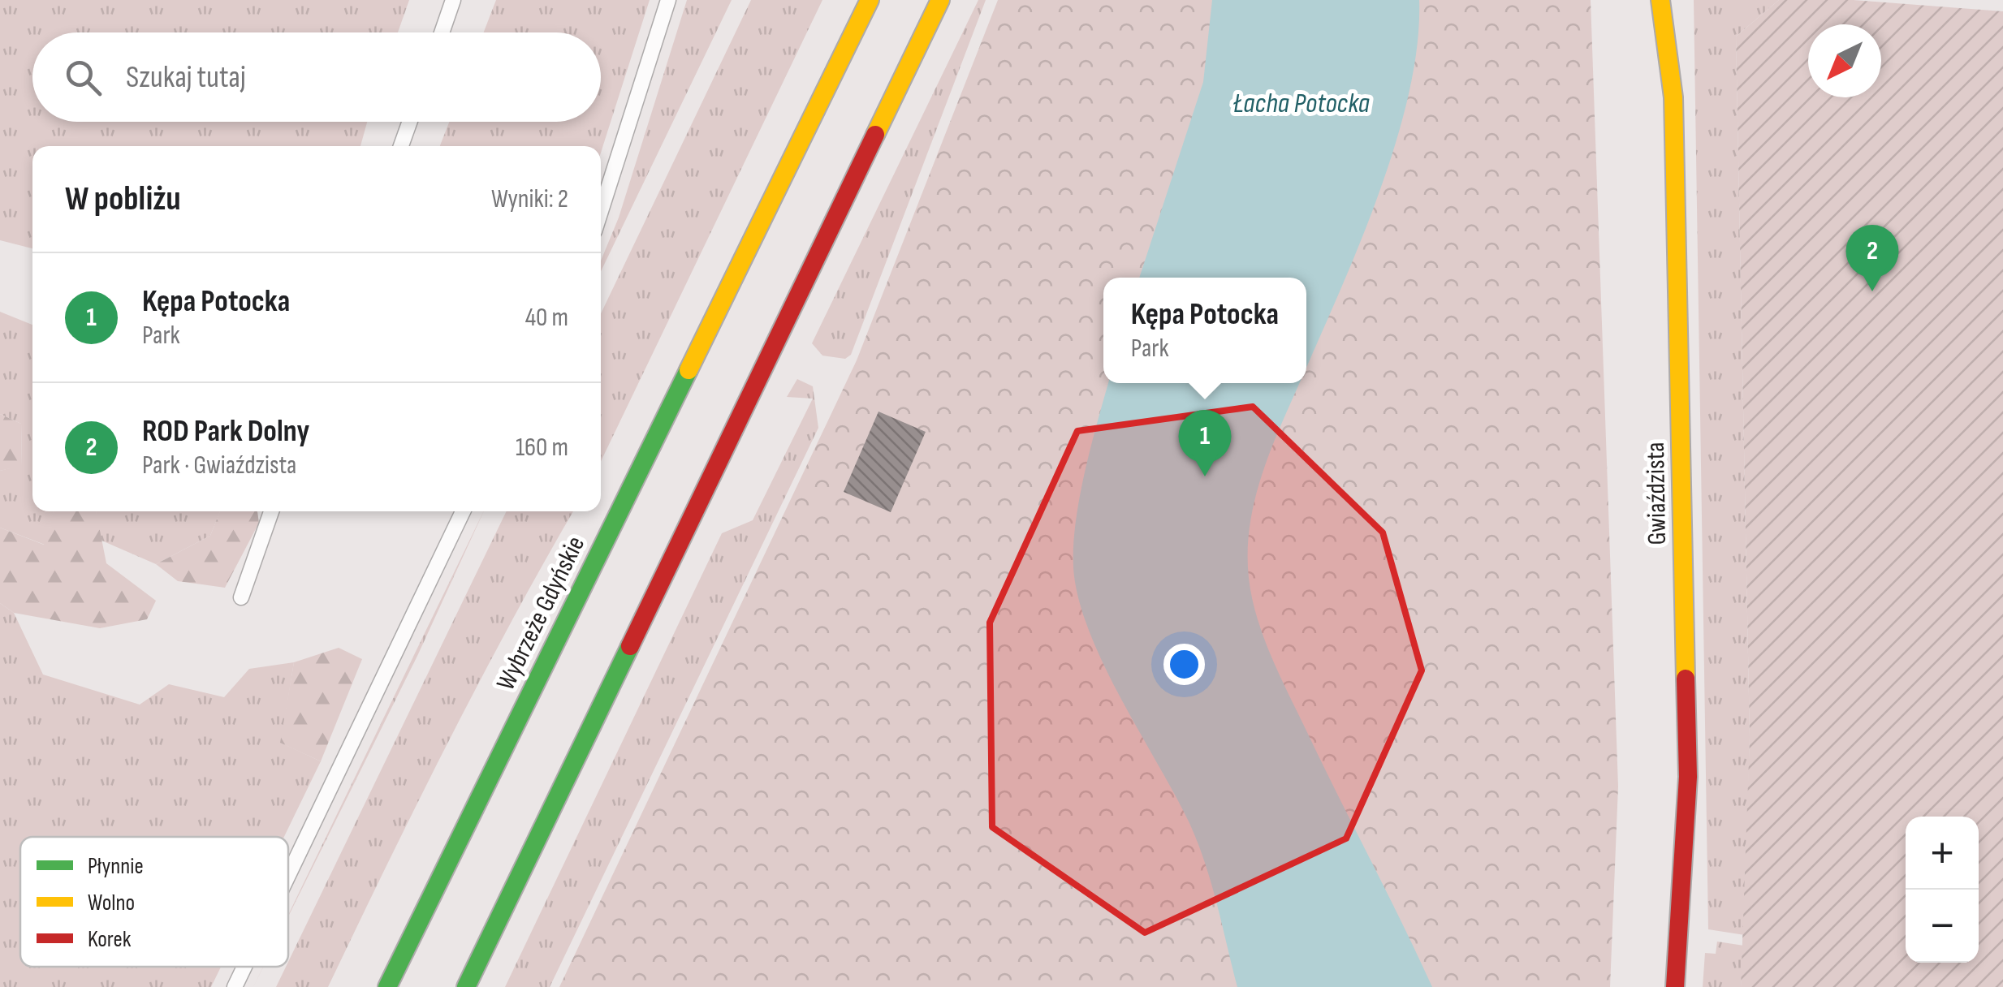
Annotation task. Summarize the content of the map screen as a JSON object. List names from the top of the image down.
{
  "streets": {
    "main road": ["Gwiaździsta", "Wybrzeże Gdyńskie"]
  },
  "water": ["Łacha Potocka"],
  "legend": ["Płynnie", "Wolno", "Korek"],
  "north": "bottom left",
  "page": {
    "search": "Szukaj tutaj",
    "heading": ["W pobliżu", "Wyniki: 2"],
    "pins": ["2", "1"],
    "list": [
      {
        "mark": "1",
        "name": "Kępa Potocka",
        "note": "Park",
        "value": "40 m"
      },
      {
        "mark": "2",
        "name": "ROD Park Dolny",
        "note": "Park · Gwiaździsta",
        "value": "160 m"
      }
    ],
    "popup": ["Kępa Potocka", "Park"],
    "map_buttons": ["+", "−"]
  }
}
